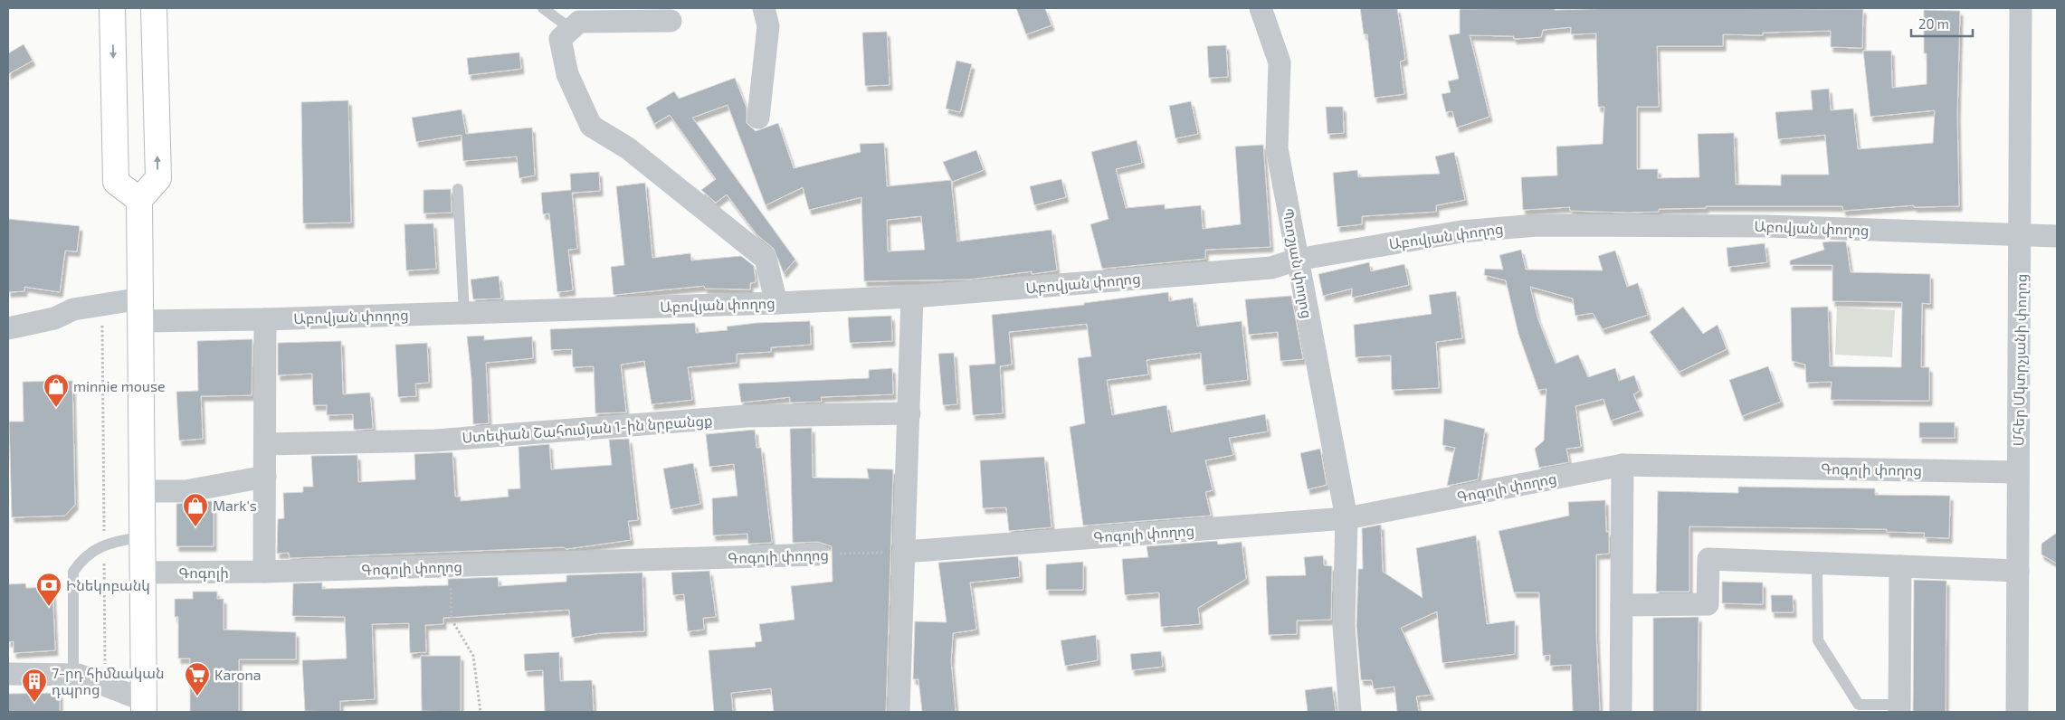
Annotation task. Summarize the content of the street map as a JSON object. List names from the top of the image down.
{
  "streets": {
    "street": [
      "Աբովյան փողոց",
      "Պռոշյան փողոց",
      "Մհեր Մկտրչյանի փողոց",
      "Ստեփան Շահումյան 1-ին նրբանցք",
      "Գոգոլի փողոց",
      "Գոգոլի"
    ]
  },
  "crossings": [
    ["Աբովյան փողոց", "Պռոշյան փողոց"],
    ["Աբովյան փողոց", "Մհեր Մկտրչյանի փողոց"],
    ["Պռոշյան փողոց", "Գոգոլի փողոց"],
    ["Մհեր Մկտրչյանի փողոց", "Գոգոլի փողոց"],
    ["Գոգոլի փողոց", "Գոգոլի"]
  ],
  "places": {
    "shop": ["minnie mouse", "Mark's"],
    "bank": ["Ինեկոբանկ"],
    "supermarket": ["Karona"],
    "building": ["7-րդ հիմնական դպրոց"]
  },
  "scale_bar": "20 m"
}
